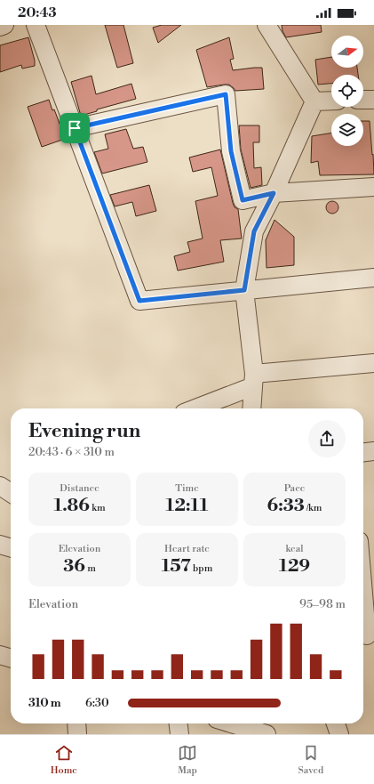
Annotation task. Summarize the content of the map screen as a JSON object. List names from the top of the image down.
{
  "north": "right",
  "page": {
    "status": "20:43",
    "heading": ["Evening run", "20:43 · 6 × 310 m"],
    "stats": [
      ["Distance", "1.86 km"],
      ["Time", "12:11"],
      ["Pace", "6:33 /km"],
      ["Elevation", "36 m"],
      ["Heart rate", "157 bpm"],
      ["kcal", "129"]
    ],
    "chart": ["Elevation", "95–98 m"],
    "list": [
      {
        "name": "310 m",
        "note": "6:30"
      }
    ],
    "tabs": ["Home", "Map", "Saved"]
  }
}
